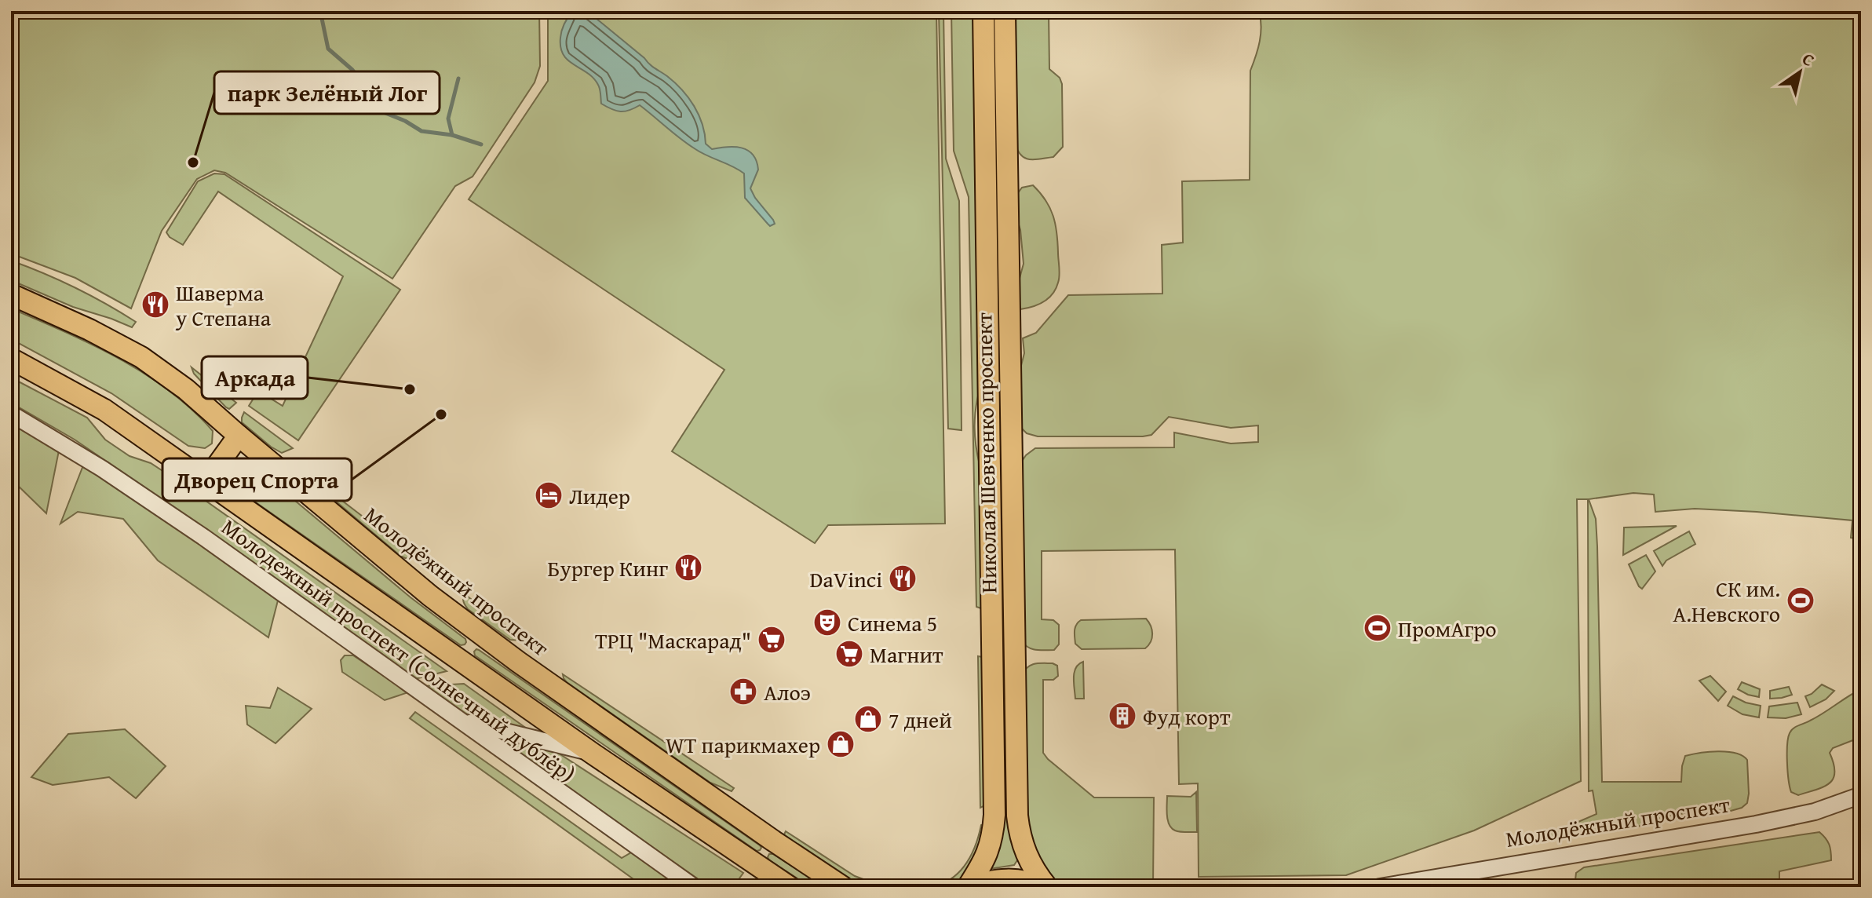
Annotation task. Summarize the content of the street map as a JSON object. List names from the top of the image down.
{
  "streets": {
    "main road": ["Николая Шевченко проспект", "Молодёжный проспект"],
    "street": ["Молодежный проспект (Солнечный дублёр)"]
  },
  "places": {
    "other": ["парк Зелёный Лог", "Аркада", "Дворец Спорта"],
    "restaurant": ["Шаверма у Степана", "Бургер Кинг", "DaVinci"],
    "hotel": ["Лидер"],
    "sports": ["СК им. А.Невского", "ПромАгро"],
    "theatre": ["Синема 5"],
    "supermarket": ["ТРЦ \"Маскарад\"", "Магнит"],
    "pharmacy": ["Алоэ"],
    "building": ["Фуд корт"],
    "shop": ["7 дней", "WT парикмахер"]
  },
  "north": "top right"
}
